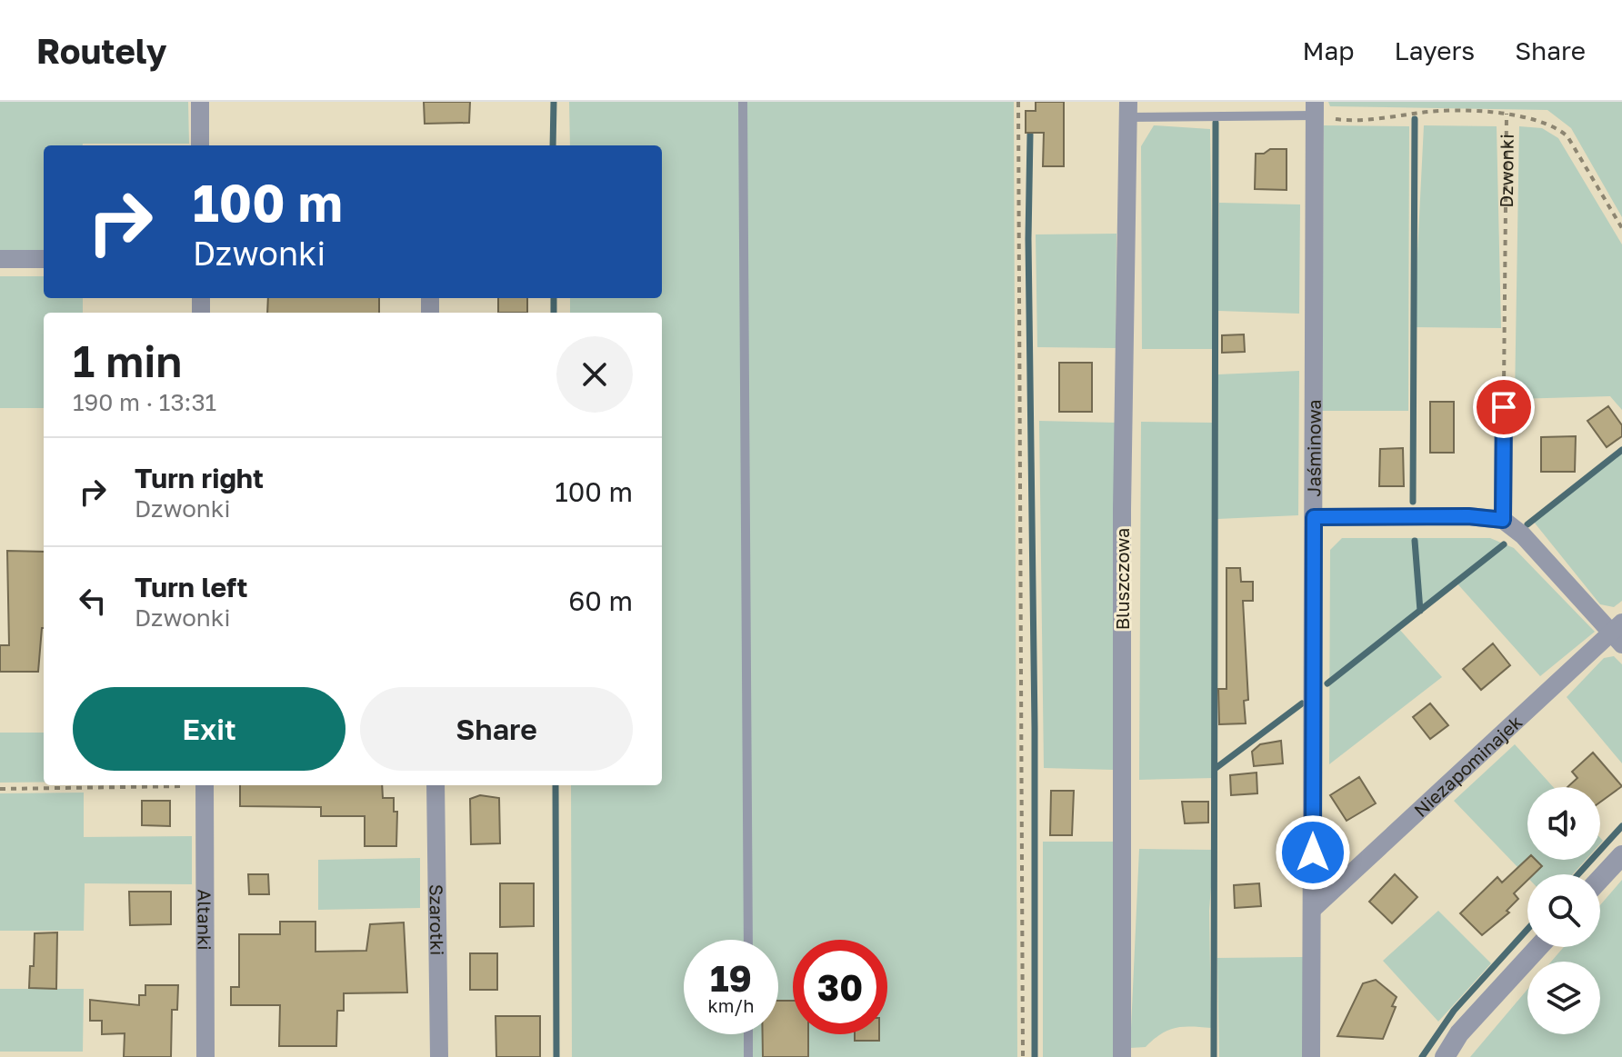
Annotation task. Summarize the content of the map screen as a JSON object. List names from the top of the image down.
{
  "streets": {
    "street": [
      "Jaśminowa",
      "Bluszczowa",
      "Niezapominajek",
      "Altanki",
      "Szarotki"
    ],
    "path": ["Dzwonki"]
  },
  "crossings": [
    ["Dzwonki", "Jaśminowa"],
    ["Jaśminowa", "Niezapominajek"]
  ],
  "page": {
    "header": "Routely",
    "nav": ["Map", "Layers", "Share"],
    "turn": ["100 m", "Dzwonki"],
    "heading": ["1 min", "190 m · 13:31"],
    "list": [
      {
        "name": "Turn right",
        "note": "Dzwonki",
        "value": "100 m"
      },
      {
        "name": "Turn left",
        "note": "Dzwonki",
        "value": "60 m"
      }
    ],
    "buttons": ["Exit", "Share"],
    "speed": "19 km/h",
    "limit": "30"
  }
}
